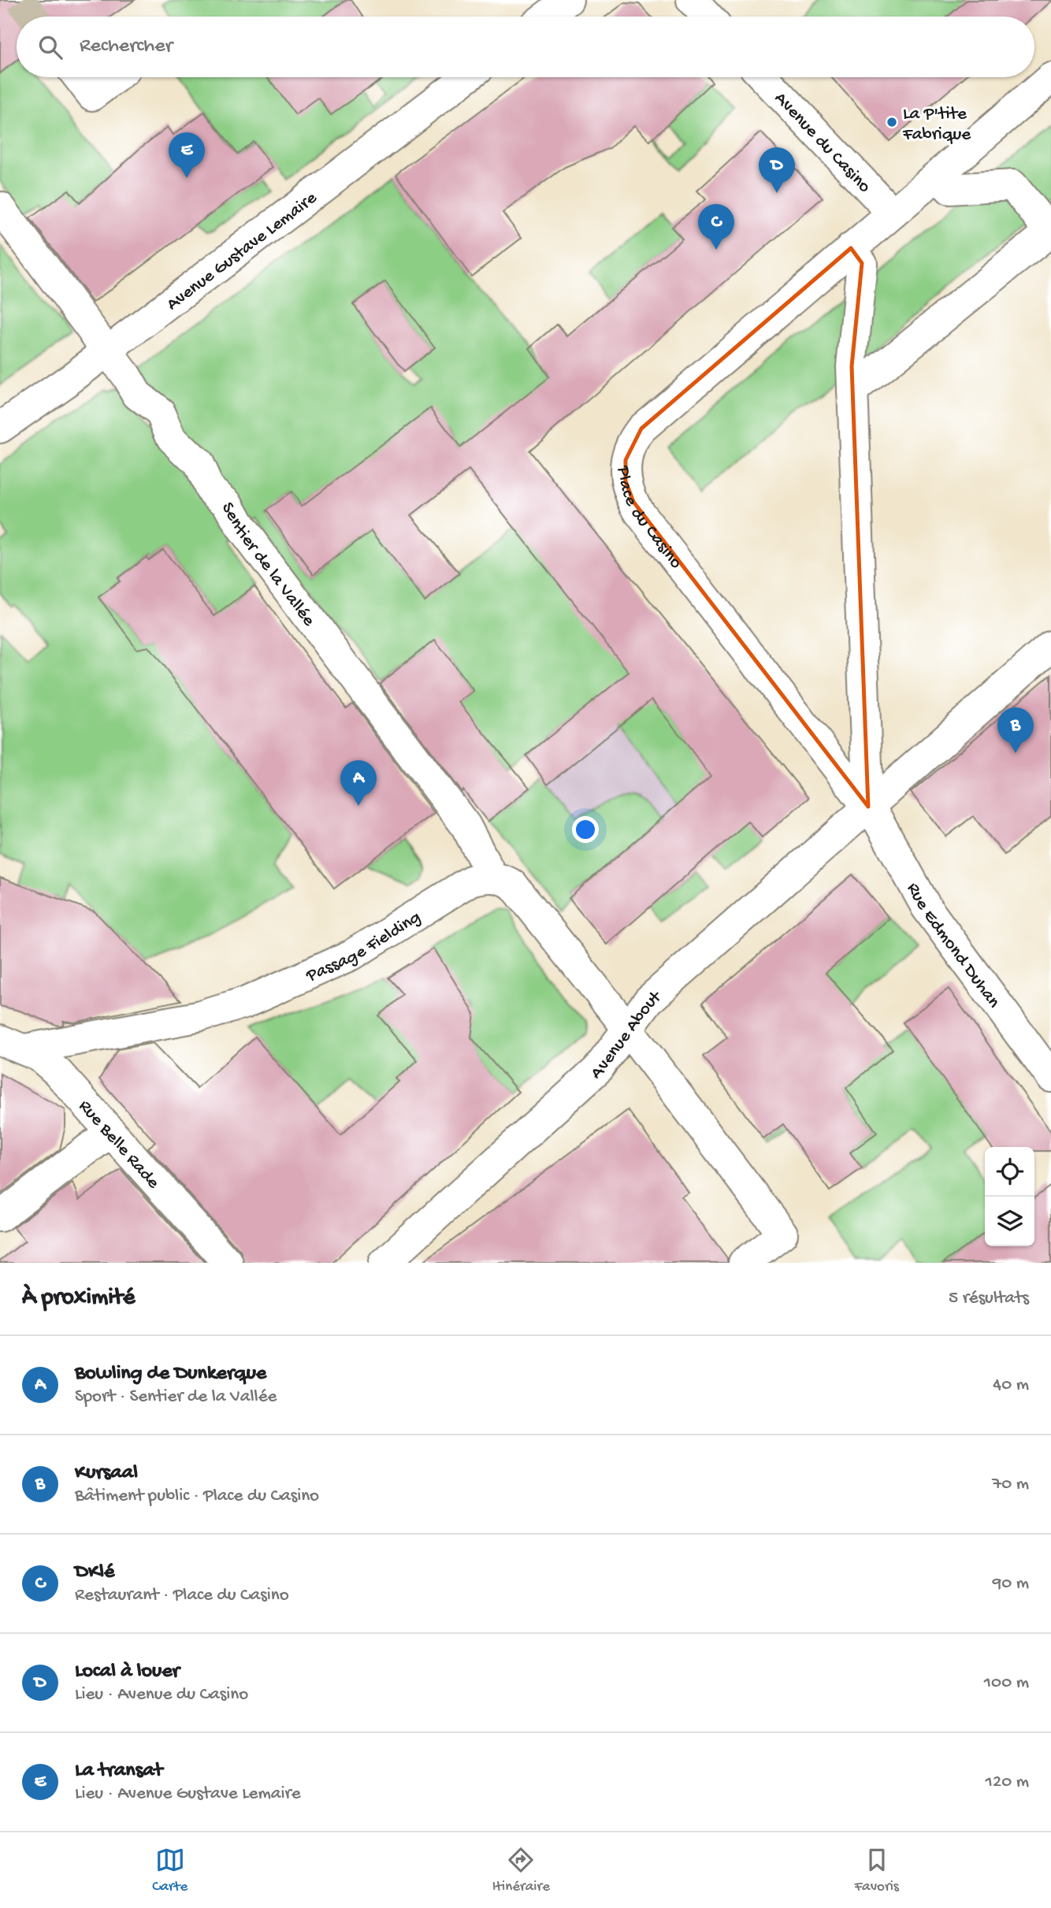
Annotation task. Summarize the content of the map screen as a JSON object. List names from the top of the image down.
{
  "streets": {
    "street": [
      "Avenue du Casino",
      "Avenue Gustave Lemaire",
      "Place du Casino",
      "Sentier de la Vallée",
      "Rue Edmond Duhan",
      "Passage Fielding",
      "Avenue About",
      "Rue Belle Rade"
    ]
  },
  "crossings": [
    ["Avenue du Casino", "Place du Casino"],
    ["Avenue Gustave Lemaire", "Sentier de la Vallée"],
    ["Place du Casino", "Rue Edmond Duhan"],
    ["Place du Casino", "Avenue About"],
    ["Sentier de la Vallée", "Passage Fielding"],
    ["Rue Edmond Duhan", "Avenue About"],
    ["Passage Fielding", "Rue Belle Rade"]
  ],
  "places": ["La P'tite Fabrique"],
  "page": {
    "search": "Rechercher",
    "pins": [
      "E",
      "D",
      "C",
      "B",
      "A"
    ],
    "heading": ["À proximité", "5 résultats"],
    "list": [
      {
        "mark": "A",
        "name": "Bowling de Dunkerque",
        "note": "Sport · Sentier de la Vallée",
        "value": "40 m"
      },
      {
        "mark": "B",
        "name": "Kursaal",
        "note": "Bâtiment public · Place du Casino",
        "value": "70 m"
      },
      {
        "mark": "C",
        "name": "DKlé",
        "note": "Restaurant · Place du Casino",
        "value": "90 m"
      },
      {
        "mark": "D",
        "name": "Local à louer",
        "note": "Lieu · Avenue du Casino",
        "value": "100 m"
      },
      {
        "mark": "E",
        "name": "La transat",
        "note": "Lieu · Avenue Gustave Lemaire",
        "value": "120 m"
      }
    ],
    "nav": ["Carte", "Itinéraire", "Favoris"]
  }
}
